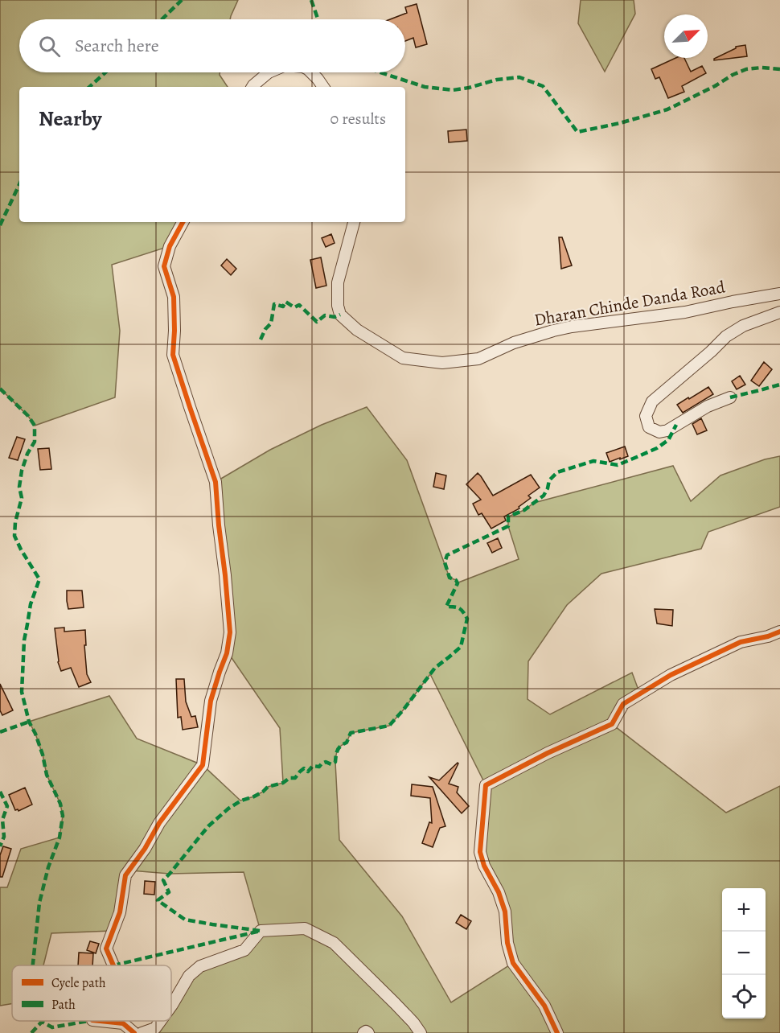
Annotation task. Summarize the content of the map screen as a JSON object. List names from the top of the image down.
{
  "streets": {
    "street": ["Dharan Chinde Danda Road"]
  },
  "legend": ["Cycle path", "Path"],
  "north": "top right",
  "page": {
    "search": "Search here",
    "heading": ["Nearby", "0 results"],
    "map_buttons": ["+", "−"]
  }
}
